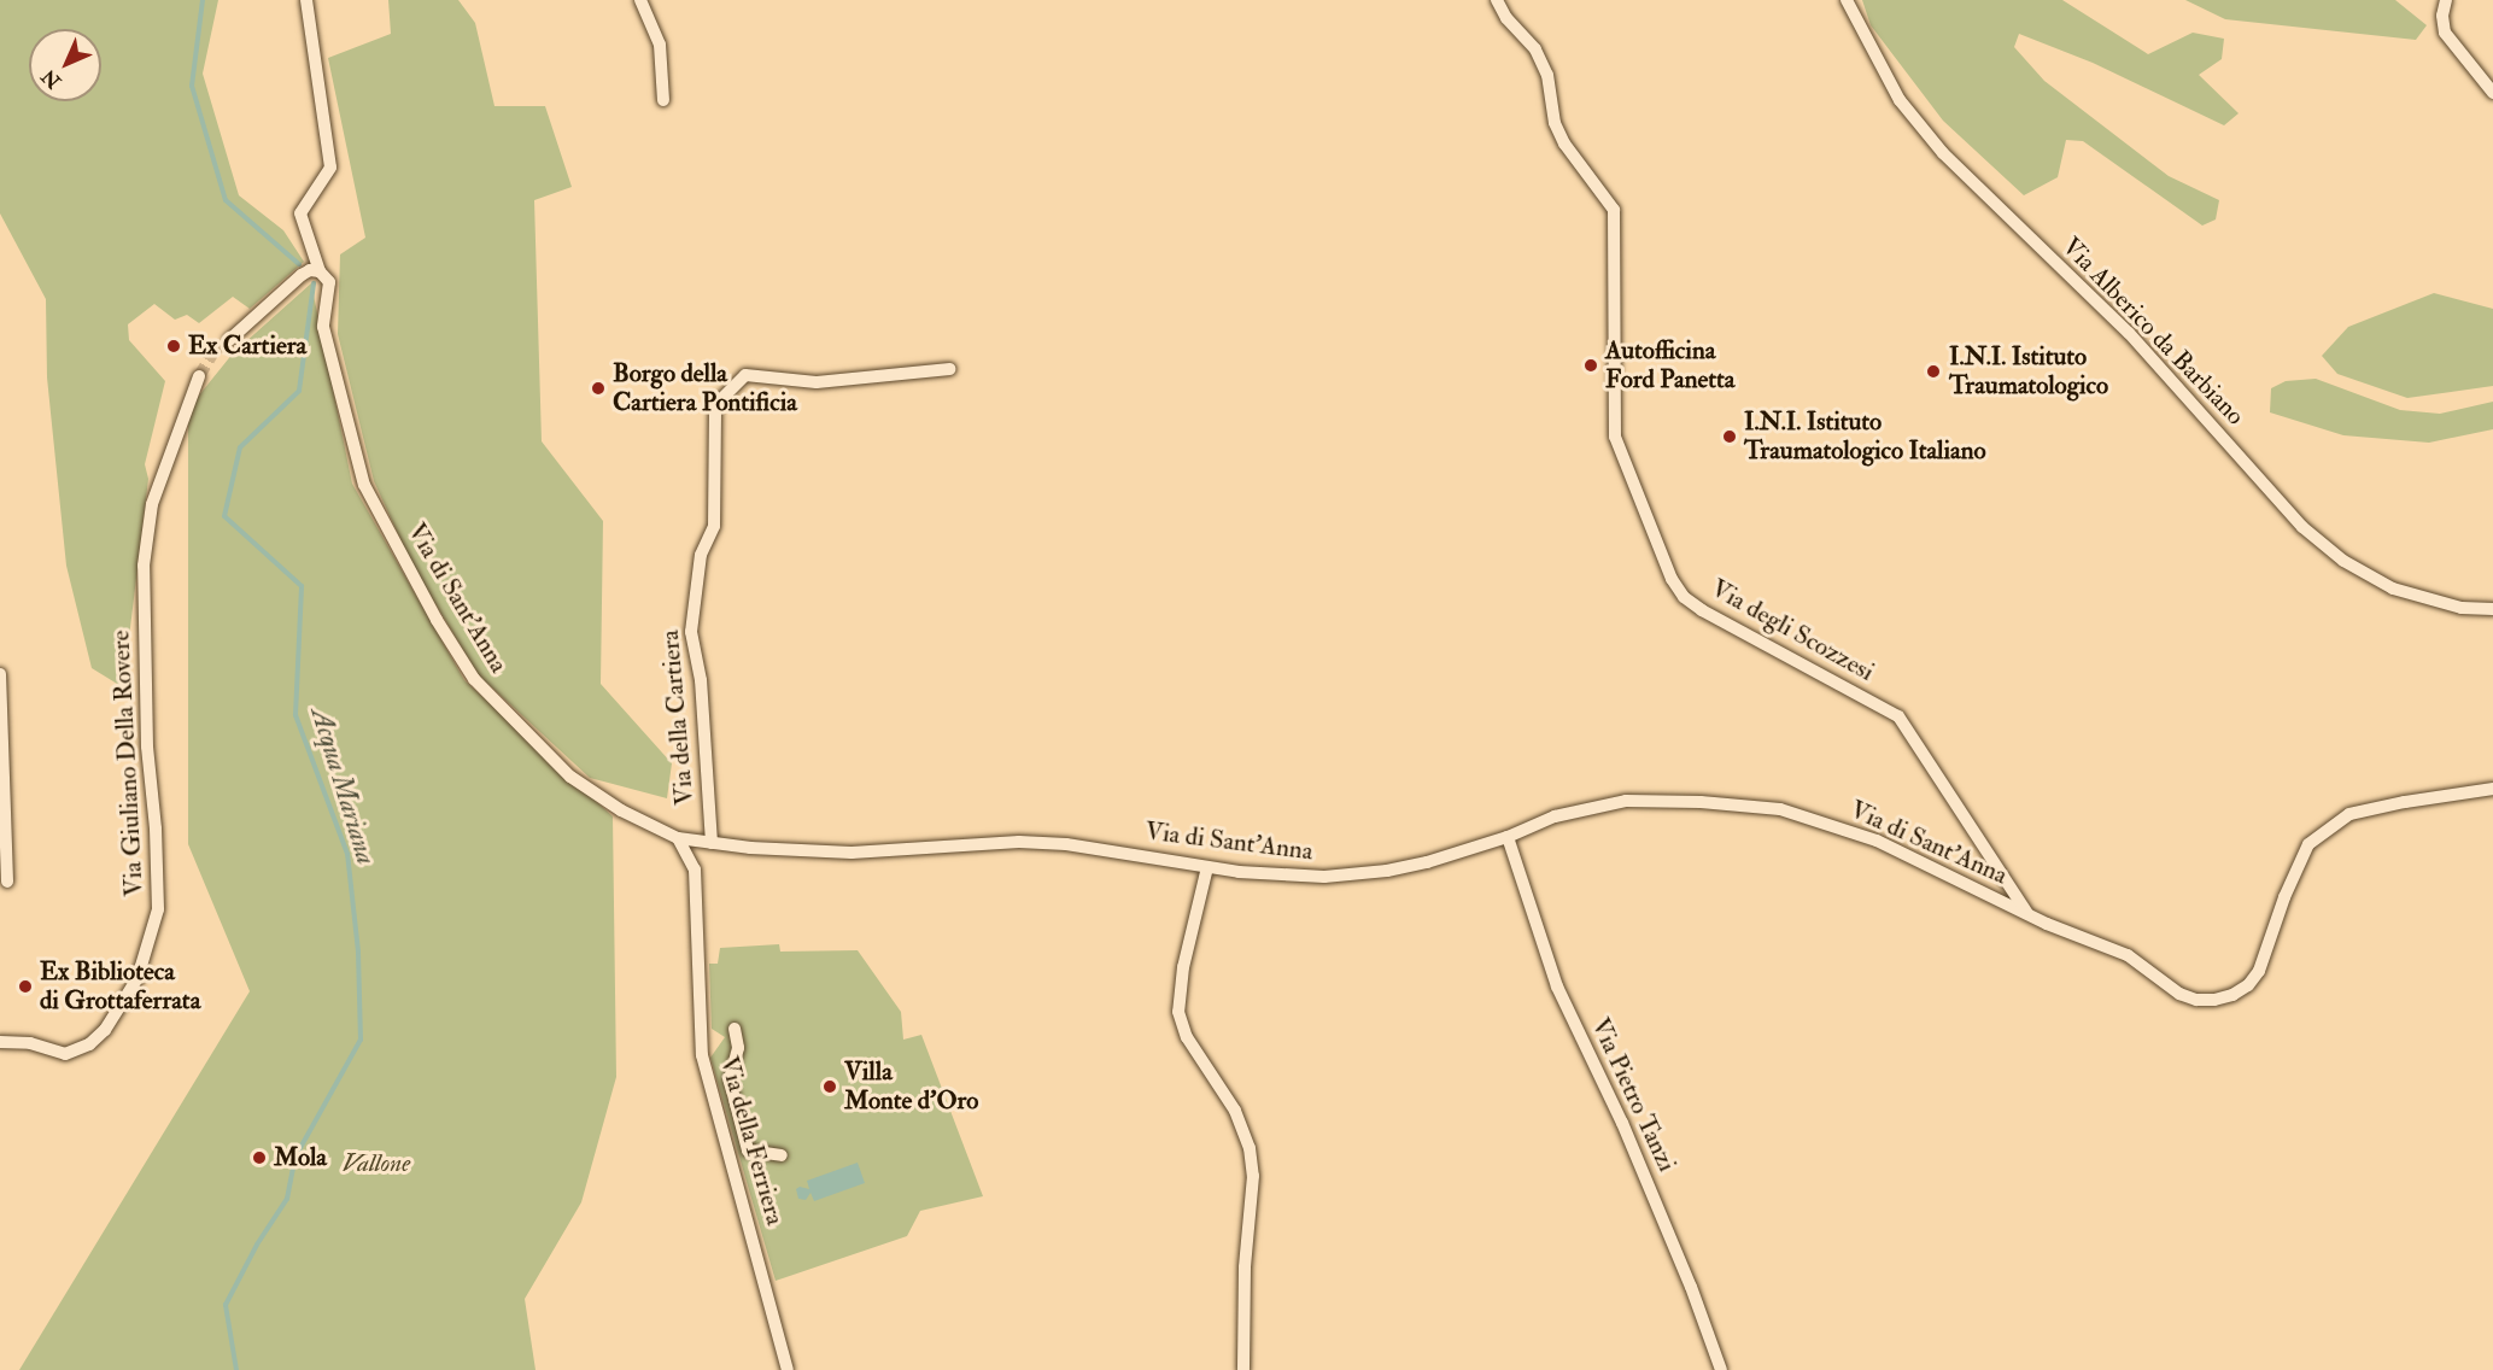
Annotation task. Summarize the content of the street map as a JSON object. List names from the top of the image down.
{
  "streets": {
    "street": [
      "Via Alberico da Barbiano",
      "Via di Sant'Anna",
      "Via degli Scozzesi",
      "Via della Cartiera",
      "Via Giuliano Della Rovere",
      "Via Pietro Tanzi",
      "Via della Ferriera"
    ]
  },
  "crossings": [
    ["Via di Sant'Anna", "Via degli Scozzesi"],
    ["Via di Sant'Anna", "Via della Cartiera"],
    ["Via di Sant'Anna", "Via Pietro Tanzi"],
    ["Via di Sant'Anna", "Via della Ferriera"]
  ],
  "water": ["Acqua Mariana"],
  "parks": ["Vallone"],
  "places": [
    "Ex Cartiera",
    "Autofficina Ford Panetta",
    "I.N.I. Istituto Traumatologico",
    "Borgo della Cartiera Pontificia",
    "I.N.I. Istituto Traumatologico Italiano",
    "Ex Biblioteca di Grottaferrata",
    "Villa Monte d'Oro",
    "Mola"
  ],
  "north": "bottom left"
}
